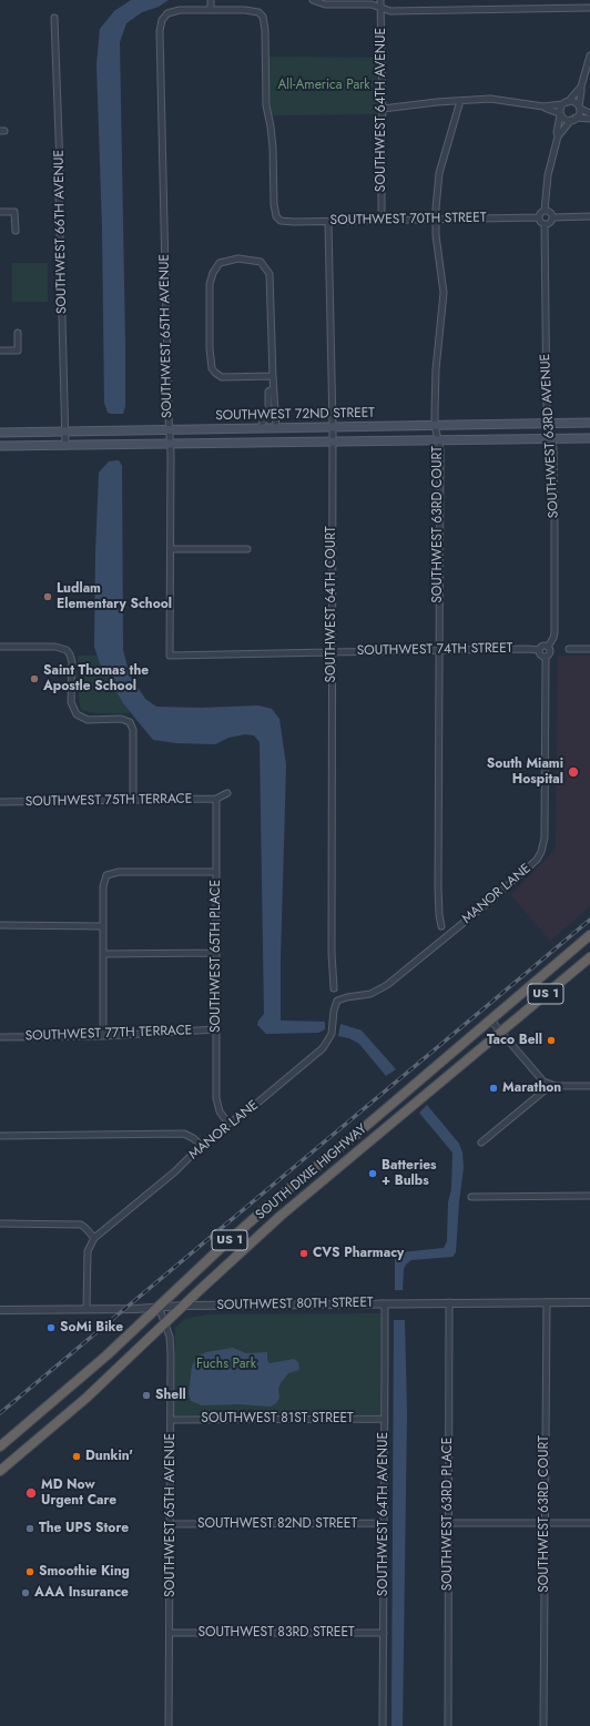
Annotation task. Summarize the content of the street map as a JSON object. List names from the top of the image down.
{
  "streets": {
    "highway": ["US 1", "SOUTH DIXIE HIGHWAY"],
    "main road": ["SOUTHWEST 72ND STREET"],
    "street": [
      "SOUTHWEST 64TH AVENUE",
      "SOUTHWEST 70TH STREET",
      "SOUTHWEST 66TH AVENUE",
      "SOUTHWEST 65TH AVENUE",
      "SOUTHWEST 63RD AVENUE",
      "SOUTHWEST 63RD COURT",
      "SOUTHWEST 64TH COURT",
      "SOUTHWEST 74TH STREET",
      "SOUTHWEST 75TH TERRACE",
      "MANOR LANE",
      "SOUTHWEST 65TH PLACE",
      "SOUTHWEST 77TH TERRACE",
      "SOUTHWEST 80TH STREET",
      "SOUTHWEST 81ST STREET",
      "SOUTHWEST 63RD PLACE",
      "SOUTHWEST 82ND STREET",
      "SOUTHWEST 83RD STREET"
    ]
  },
  "crossings": [
    ["SOUTHWEST 64TH AVENUE", "SOUTHWEST 70TH STREET"],
    ["SOUTHWEST 64TH AVENUE", "SOUTHWEST 80TH STREET"],
    ["SOUTHWEST 64TH AVENUE", "SOUTHWEST 81ST STREET"],
    ["SOUTHWEST 64TH AVENUE", "SOUTHWEST 82ND STREET"],
    ["SOUTHWEST 64TH AVENUE", "SOUTHWEST 83RD STREET"],
    ["SOUTHWEST 70TH STREET", "SOUTHWEST 65TH AVENUE"],
    ["SOUTHWEST 70TH STREET", "SOUTHWEST 63RD AVENUE"],
    ["SOUTHWEST 70TH STREET", "SOUTHWEST 63RD COURT"],
    ["SOUTHWEST 70TH STREET", "SOUTHWEST 64TH COURT"],
    ["SOUTHWEST 66TH AVENUE", "SOUTHWEST 72ND STREET"],
    ["SOUTHWEST 65TH AVENUE", "SOUTHWEST 72ND STREET"],
    ["SOUTHWEST 65TH AVENUE", "SOUTHWEST 74TH STREET"],
    ["SOUTHWEST 65TH AVENUE", "SOUTH DIXIE HIGHWAY"],
    ["SOUTHWEST 65TH AVENUE", "SOUTHWEST 80TH STREET"],
    ["SOUTHWEST 65TH AVENUE", "SOUTHWEST 81ST STREET"],
    ["SOUTHWEST 65TH AVENUE", "SOUTHWEST 82ND STREET"],
    ["SOUTHWEST 65TH AVENUE", "SOUTHWEST 83RD STREET"],
    ["SOUTHWEST 72ND STREET", "SOUTHWEST 63RD AVENUE"],
    ["SOUTHWEST 72ND STREET", "SOUTHWEST 63RD COURT"],
    ["SOUTHWEST 72ND STREET", "SOUTHWEST 64TH COURT"],
    ["SOUTHWEST 63RD AVENUE", "SOUTHWEST 74TH STREET"],
    ["SOUTHWEST 63RD AVENUE", "MANOR LANE"],
    ["SOUTHWEST 63RD COURT", "SOUTHWEST 74TH STREET"],
    ["SOUTHWEST 63RD COURT", "SOUTHWEST 80TH STREET"],
    ["SOUTHWEST 64TH COURT", "SOUTHWEST 74TH STREET"],
    ["SOUTHWEST 75TH TERRACE", "SOUTHWEST 65TH PLACE"],
    ["MANOR LANE", "SOUTHWEST 65TH PLACE"],
    ["SOUTHWEST 65TH PLACE", "SOUTHWEST 77TH TERRACE"],
    ["SOUTH DIXIE HIGHWAY", "SOUTHWEST 80TH STREET"],
    ["SOUTHWEST 80TH STREET", "SOUTHWEST 63RD PLACE"]
  ],
  "parks": ["All-America Park", "Fuchs Park"],
  "places": [
    "Ludlam Elementary School",
    "Saint Thomas the Apostle School",
    "South Miami Hospital",
    "Taco Bell",
    "Marathon",
    "Batteries + Bulbs",
    "CVS Pharmacy",
    "SoMi Bike",
    "Shell",
    "Dunkin'",
    "MD Now Urgent Care",
    "The UPS Store",
    "Smoothie King",
    "AAA Insurance"
  ]
}
